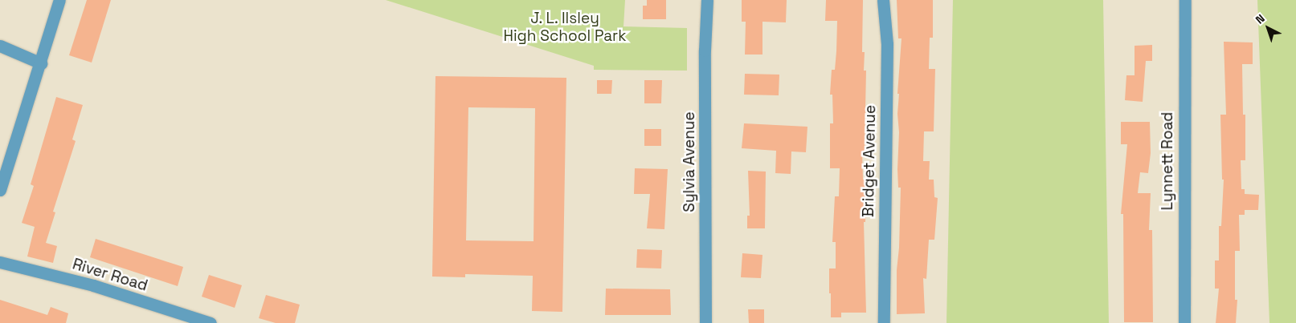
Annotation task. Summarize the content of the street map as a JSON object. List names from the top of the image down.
{
  "streets": {
    "street": [
      "Bridget Avenue",
      "Lynnett Road",
      "Sylvia Avenue",
      "River Road"
    ]
  },
  "parks": ["J. L. Ilsley High School Park"],
  "north": "top left"
}
